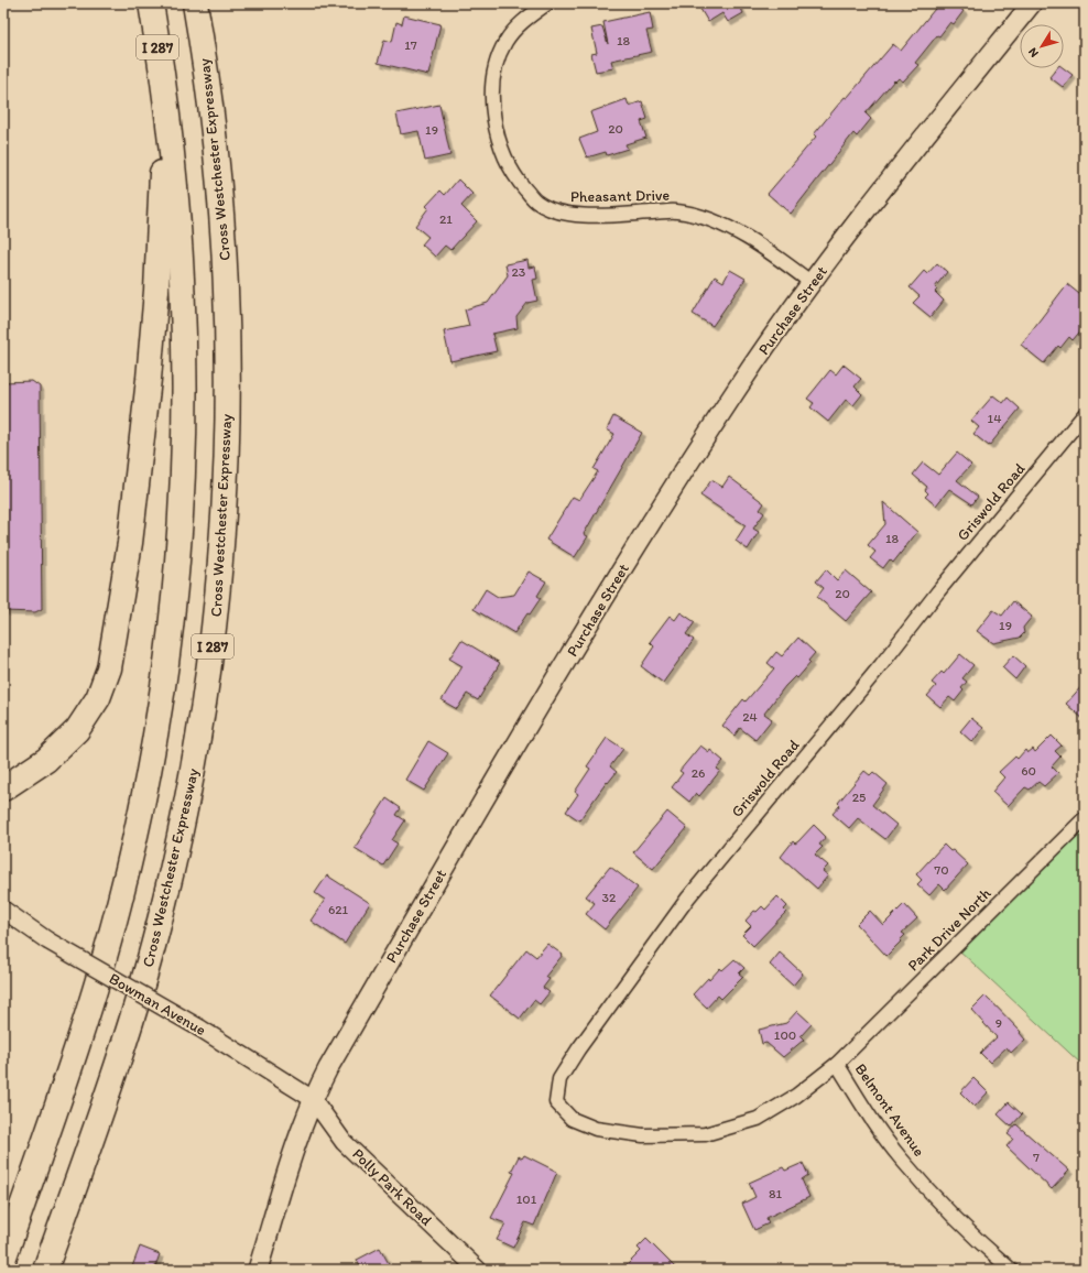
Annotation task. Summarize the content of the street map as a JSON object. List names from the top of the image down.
{
  "streets": {
    "highway": ["I 287", "Cross Westchester Expressway"],
    "main road": ["Purchase Street"],
    "street": [
      "Pheasant Drive",
      "Griswold Road",
      "Park Drive North",
      "Bowman Avenue",
      "Belmont Avenue",
      "Polly Park Road"
    ]
  },
  "crossings": [
    ["Pheasant Drive", "Purchase Street"],
    ["Purchase Street", "Bowman Avenue"],
    ["Purchase Street", "Polly Park Road"],
    ["Griswold Road", "Belmont Avenue"],
    ["Park Drive North", "Belmont Avenue"],
    ["Bowman Avenue", "Polly Park Road"]
  ],
  "house_numbers": [
    "18",
    "17",
    "20",
    "19",
    "21",
    "23",
    "14",
    "18",
    "20",
    "19",
    "24",
    "60",
    "26",
    "25",
    "70",
    "32",
    "621",
    "9",
    "100",
    "7",
    "81",
    "101"
  ],
  "north": "bottom left"
}
